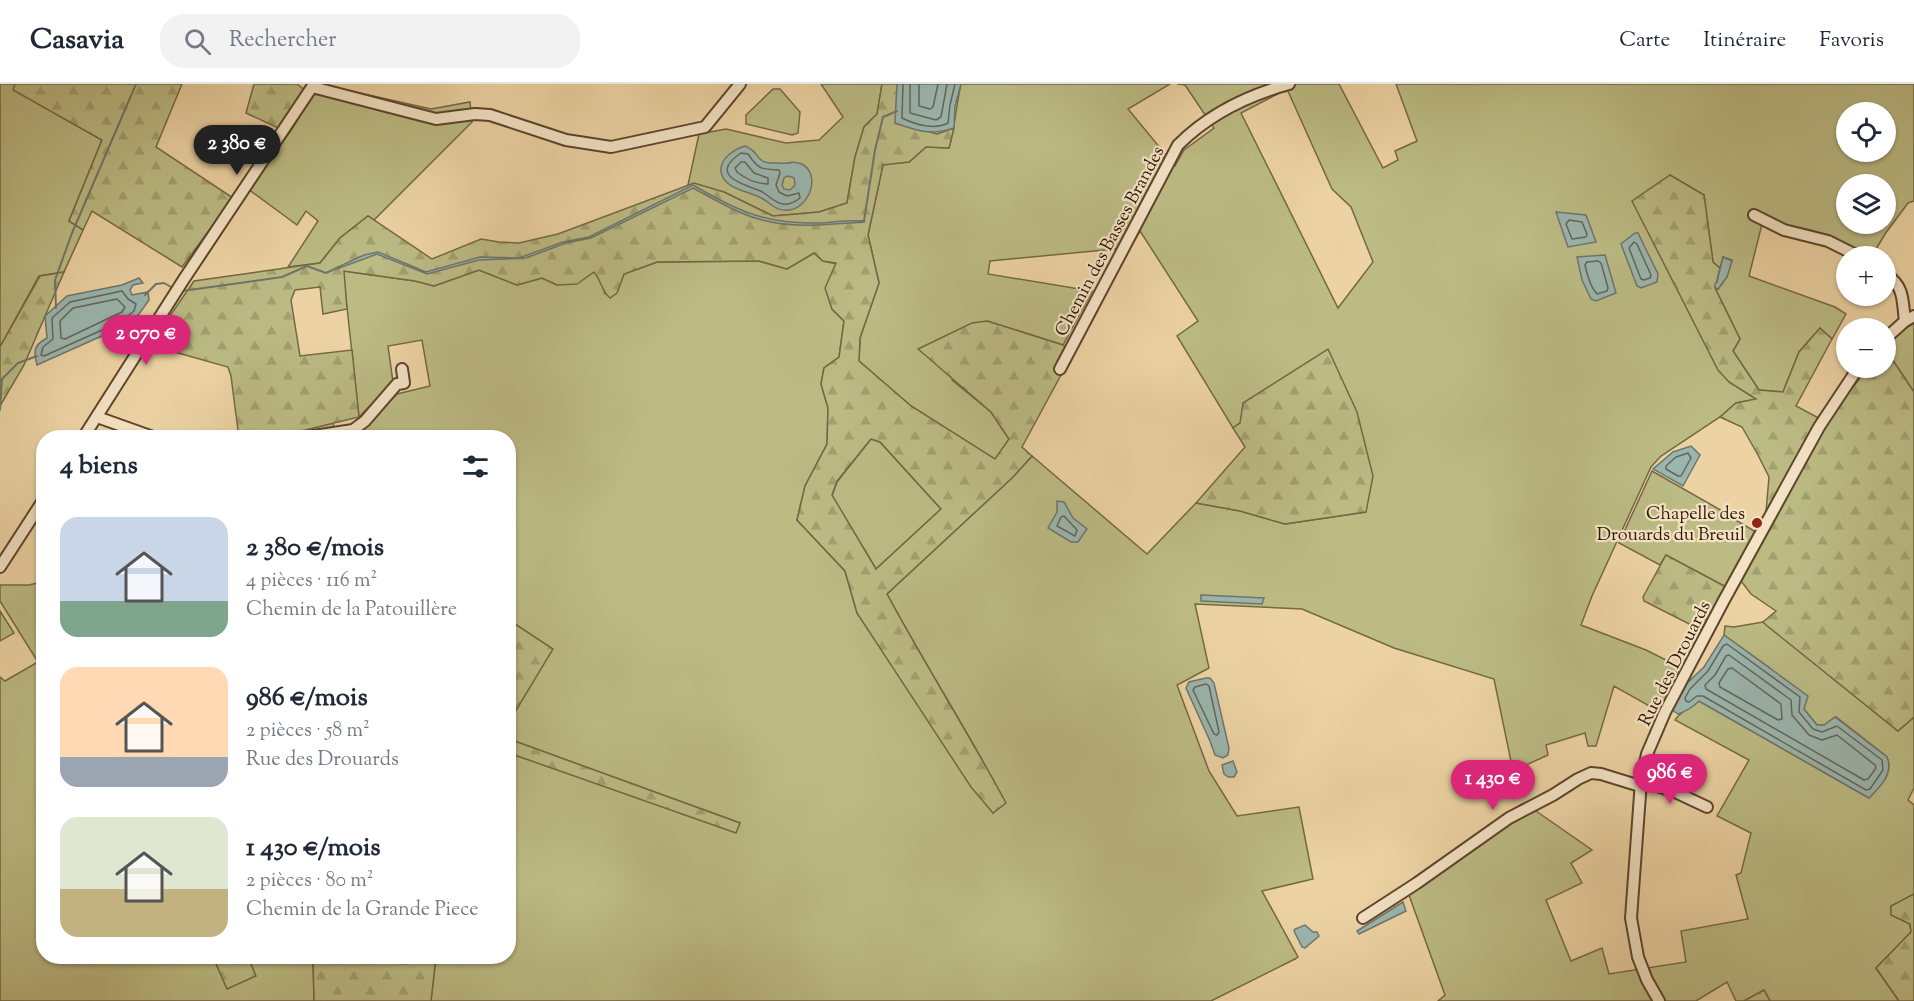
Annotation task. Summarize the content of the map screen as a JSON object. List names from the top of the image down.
{
  "streets": {
    "street": ["Chemin des Basses Brandes", "Rue des Drouards"]
  },
  "places": ["Chapelle des Drouards du Breuil"],
  "page": {
    "header": "Casavia",
    "search": "Rechercher",
    "nav": ["Carte", "Itinéraire", "Favoris"],
    "map_buttons": ["+", "−"],
    "price": [
      "2 380 €",
      "2 070 €",
      "986 €",
      "1 430 €"
    ],
    "heading": "4 biens",
    "list": [
      {
        "name": "2 380 €/mois",
        "note": "4 pièces · 116 m² · Chemin de la Patouillère"
      },
      {
        "name": "986 €/mois",
        "note": "2 pièces · 58 m² · Rue des Drouards"
      },
      {
        "name": "1 430 €/mois",
        "note": "2 pièces · 80 m² · Chemin de la Grande Piece"
      }
    ]
  }
}
